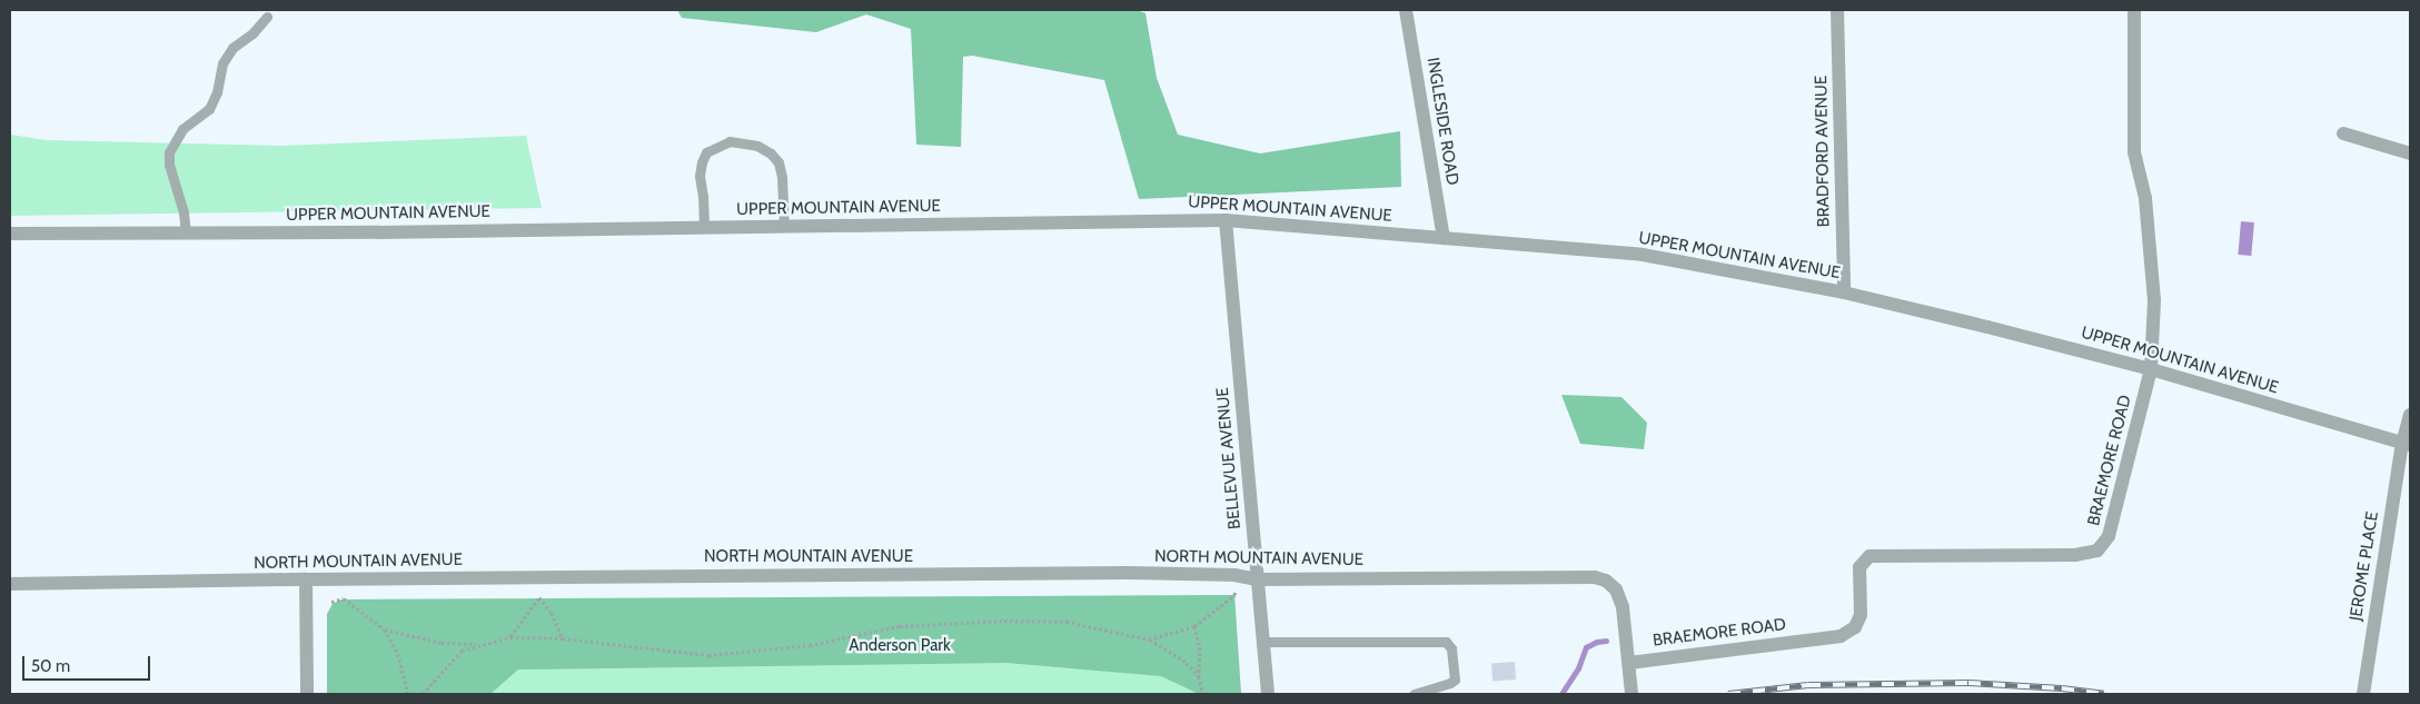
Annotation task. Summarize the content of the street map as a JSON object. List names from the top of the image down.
{
  "streets": {
    "street": [
      "INGLESIDE ROAD",
      "BRADFORD AVENUE",
      "UPPER MOUNTAIN AVENUE",
      "BELLEVUE AVENUE",
      "BRAEMORE ROAD",
      "NORTH MOUNTAIN AVENUE",
      "JEROME PLACE"
    ]
  },
  "crossings": [
    ["INGLESIDE ROAD", "UPPER MOUNTAIN AVENUE"],
    ["BRADFORD AVENUE", "UPPER MOUNTAIN AVENUE"],
    ["UPPER MOUNTAIN AVENUE", "BELLEVUE AVENUE"],
    ["UPPER MOUNTAIN AVENUE", "BRAEMORE ROAD"],
    ["UPPER MOUNTAIN AVENUE", "JEROME PLACE"],
    ["BELLEVUE AVENUE", "NORTH MOUNTAIN AVENUE"],
    ["BRAEMORE ROAD", "NORTH MOUNTAIN AVENUE"]
  ],
  "parks": ["Anderson Park"],
  "scale_bar": "50 m"
}
